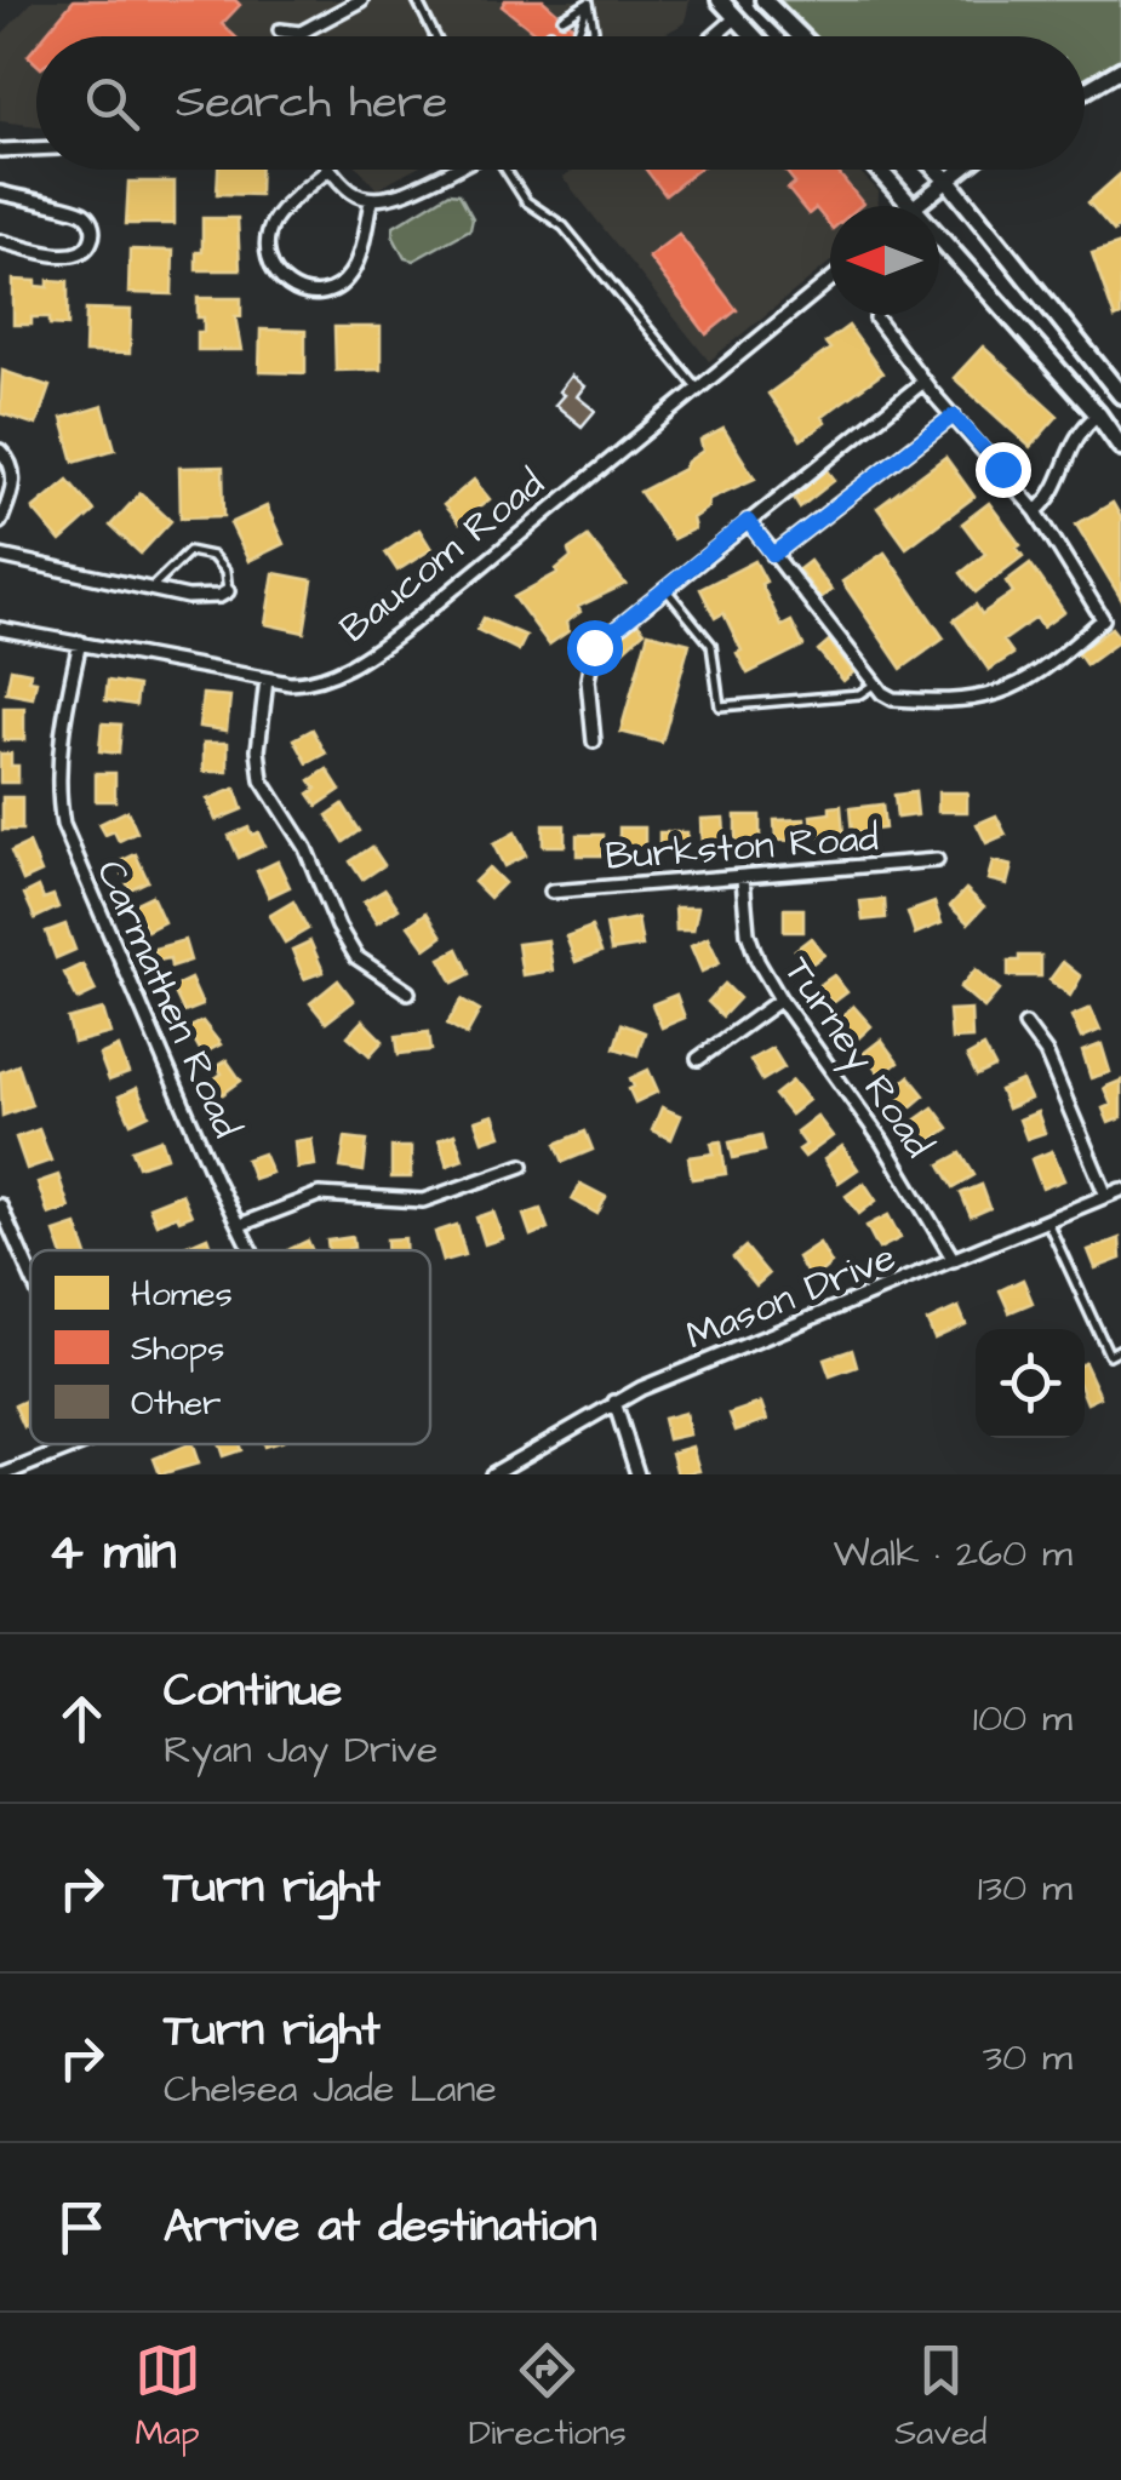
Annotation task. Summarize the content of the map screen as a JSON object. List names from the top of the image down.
{
  "streets": {
    "street": [
      "Baucom Road",
      "Burkston Road",
      "Carmathen Road",
      "Turney Road",
      "Mason Drive"
    ]
  },
  "crossings": [
    ["Baucom Road", "Carmathen Road"],
    ["Burkston Road", "Turney Road"],
    ["Turney Road", "Mason Drive"]
  ],
  "legend": ["Homes", "Shops", "Other"],
  "north": "left",
  "page": {
    "search": "Search here",
    "heading": ["4 min", "Walk · 260 m"],
    "list": [
      ["Continue", "Ryan Jay Drive", "100 m"],
      ["Turn right", "130 m"],
      ["Turn right", "Chelsea Jade Lane", "30 m"],
      "Arrive at destination"
    ],
    "nav": ["Map", "Directions", "Saved"]
  }
}
